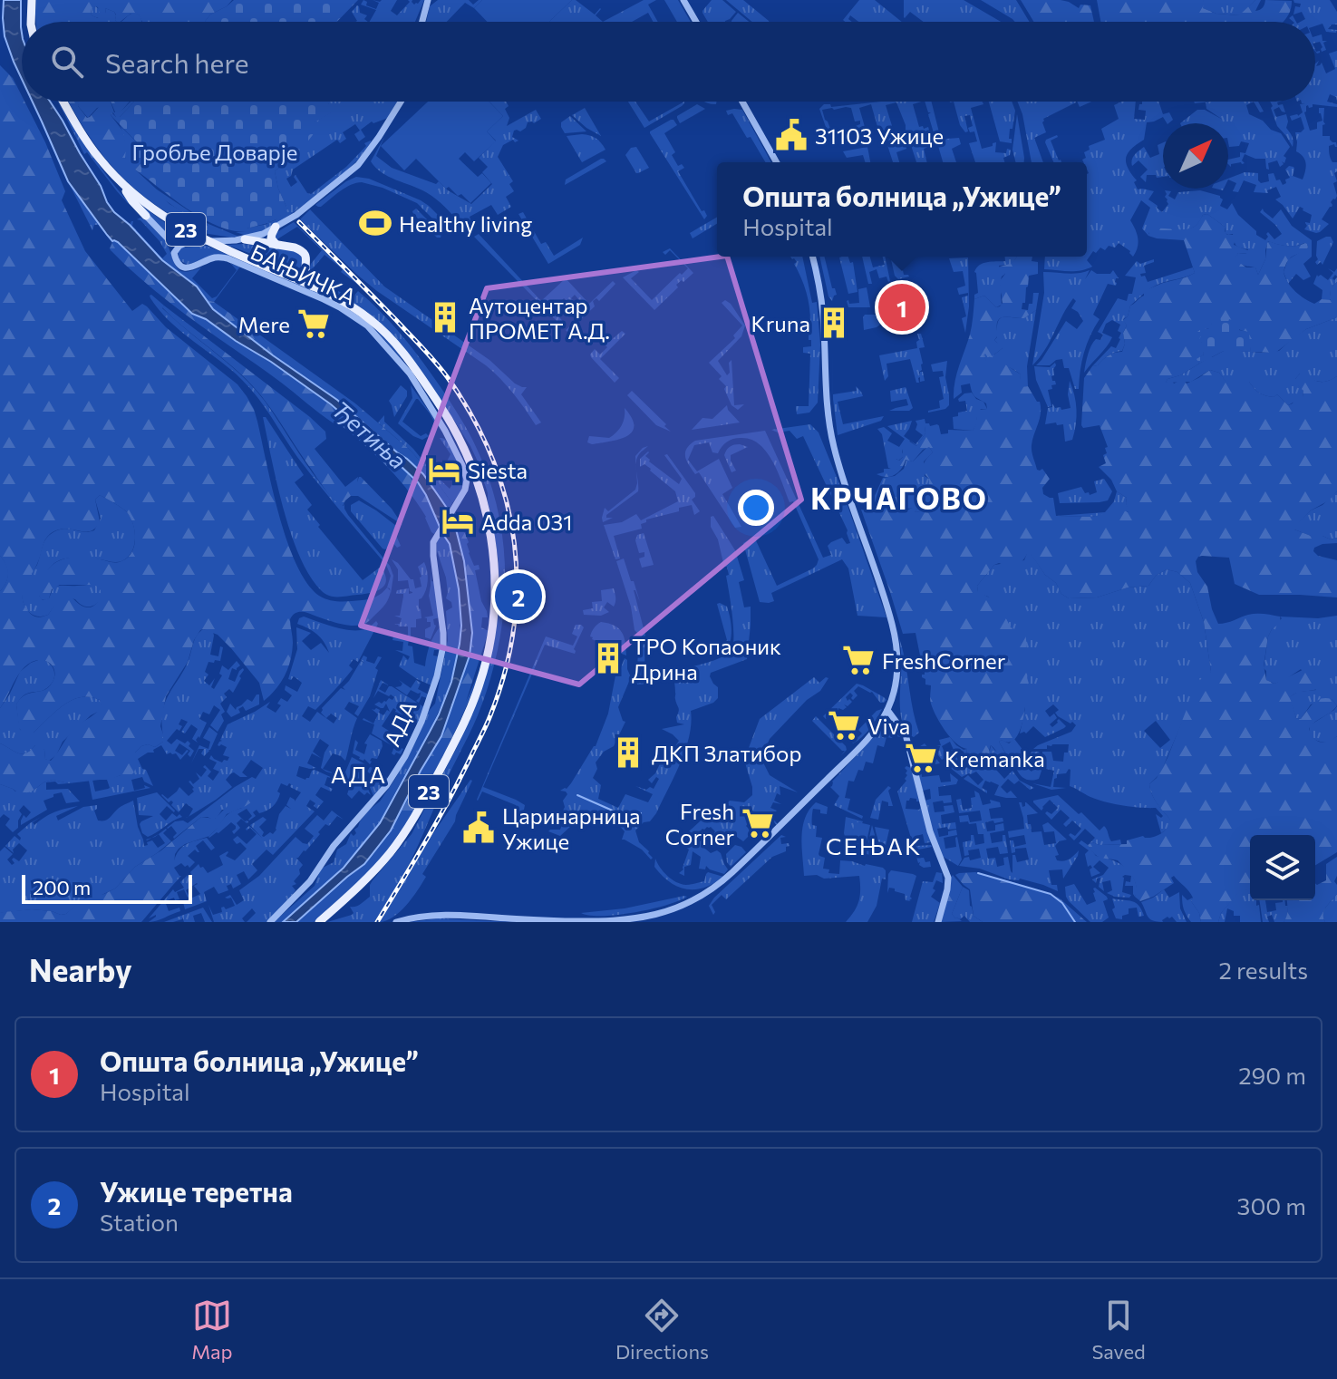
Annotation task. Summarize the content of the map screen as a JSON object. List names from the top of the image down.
{
  "streets": {
    "main road": ["23"],
    "street": ["БАЊИЧКА", "АДА"]
  },
  "crossings": [
    ["БАЊИЧКА", "АДА"]
  ],
  "districts": ["КРЧАГОВО", "АДА", "СЕЊАК"],
  "water": ["Ђетиња"],
  "parks": ["Гробље Доварје"],
  "places": {
    "public building": ["31103 Ужице", "Царинарница Ужице"],
    "sports": ["Healthy living"],
    "building": [
      "Аутоцентар ПРОМЕТ А.Д.",
      "Kruna",
      "ТРО Копаоник Дрина",
      "ДКП Златибор"
    ],
    "supermarket": [
      "Mere",
      "FreshCorner",
      "Viva",
      "Kremanka",
      "Fresh Corner"
    ],
    "hotel": ["Siesta", "Adda 031"]
  },
  "scale_bar": "200 m",
  "north": "top right",
  "page": {
    "search": "Search here",
    "popup": ["Општа болница „Ужице”", "Hospital"],
    "pins": ["1", "2"],
    "scale": "200 m",
    "heading": ["Nearby", "2 results"],
    "list": [
      {
        "mark": "1",
        "name": "Општа болница „Ужице”",
        "note": "Hospital",
        "value": "290 m"
      },
      {
        "mark": "2",
        "name": "Ужице теретна",
        "note": "Station",
        "value": "300 m"
      }
    ],
    "nav": ["Map", "Directions", "Saved"]
  }
}
